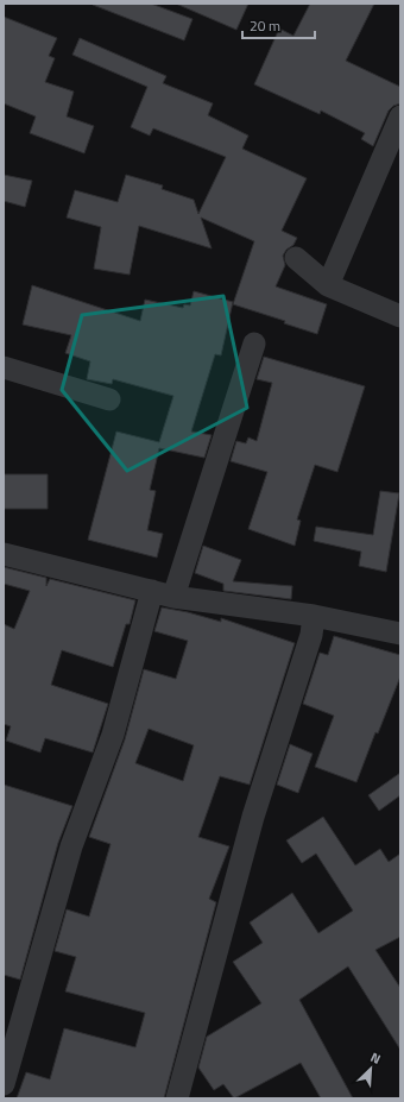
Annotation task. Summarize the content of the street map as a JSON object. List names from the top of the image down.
{
  "scale_bar": "20 m",
  "north": "top right"
}
